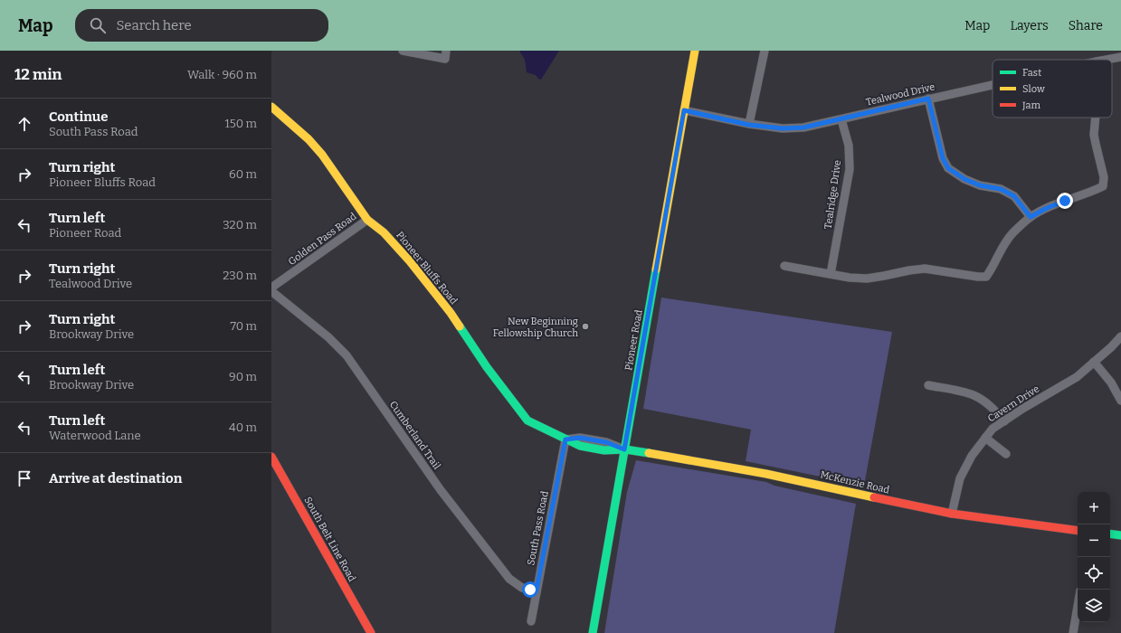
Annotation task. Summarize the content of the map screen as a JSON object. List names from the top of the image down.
{
  "streets": {
    "street": [
      "Tealwood Drive",
      "Tealridge Drive",
      "Golden Pass Road",
      "Pioneer Bluffs Road",
      "Pioneer Road",
      "Cavern Drive",
      "Cumberland Trail",
      "McKenzie Road",
      "South Pass Road",
      "South Belt Line Road"
    ]
  },
  "crossings": [
    ["Tealwood Drive", "Tealridge Drive"],
    ["Tealwood Drive", "Pioneer Road"],
    ["Golden Pass Road", "Pioneer Bluffs Road"],
    ["Pioneer Bluffs Road", "Pioneer Road"],
    ["Pioneer Bluffs Road", "McKenzie Road"],
    ["Pioneer Bluffs Road", "South Pass Road"],
    ["Pioneer Road", "McKenzie Road"],
    ["Cavern Drive", "McKenzie Road"],
    ["Cumberland Trail", "South Pass Road"]
  ],
  "places": ["New Beginning Fellowship Church"],
  "legend": ["Fast", "Slow", "Jam"],
  "page": {
    "header": "Map",
    "search": "Search here",
    "nav": ["Map", "Layers", "Share"],
    "heading": ["12 min", "Walk · 960 m"],
    "list": [
      ["Continue", "South Pass Road", "150 m"],
      ["Turn right", "Pioneer Bluffs Road", "60 m"],
      ["Turn left", "Pioneer Road", "320 m"],
      ["Turn right", "Tealwood Drive", "230 m"],
      ["Turn right", "Brookway Drive", "70 m"],
      ["Turn left", "Brookway Drive", "90 m"],
      ["Turn left", "Waterwood Lane", "40 m"],
      "Arrive at destination"
    ],
    "map_buttons": ["+", "−"]
  }
}
